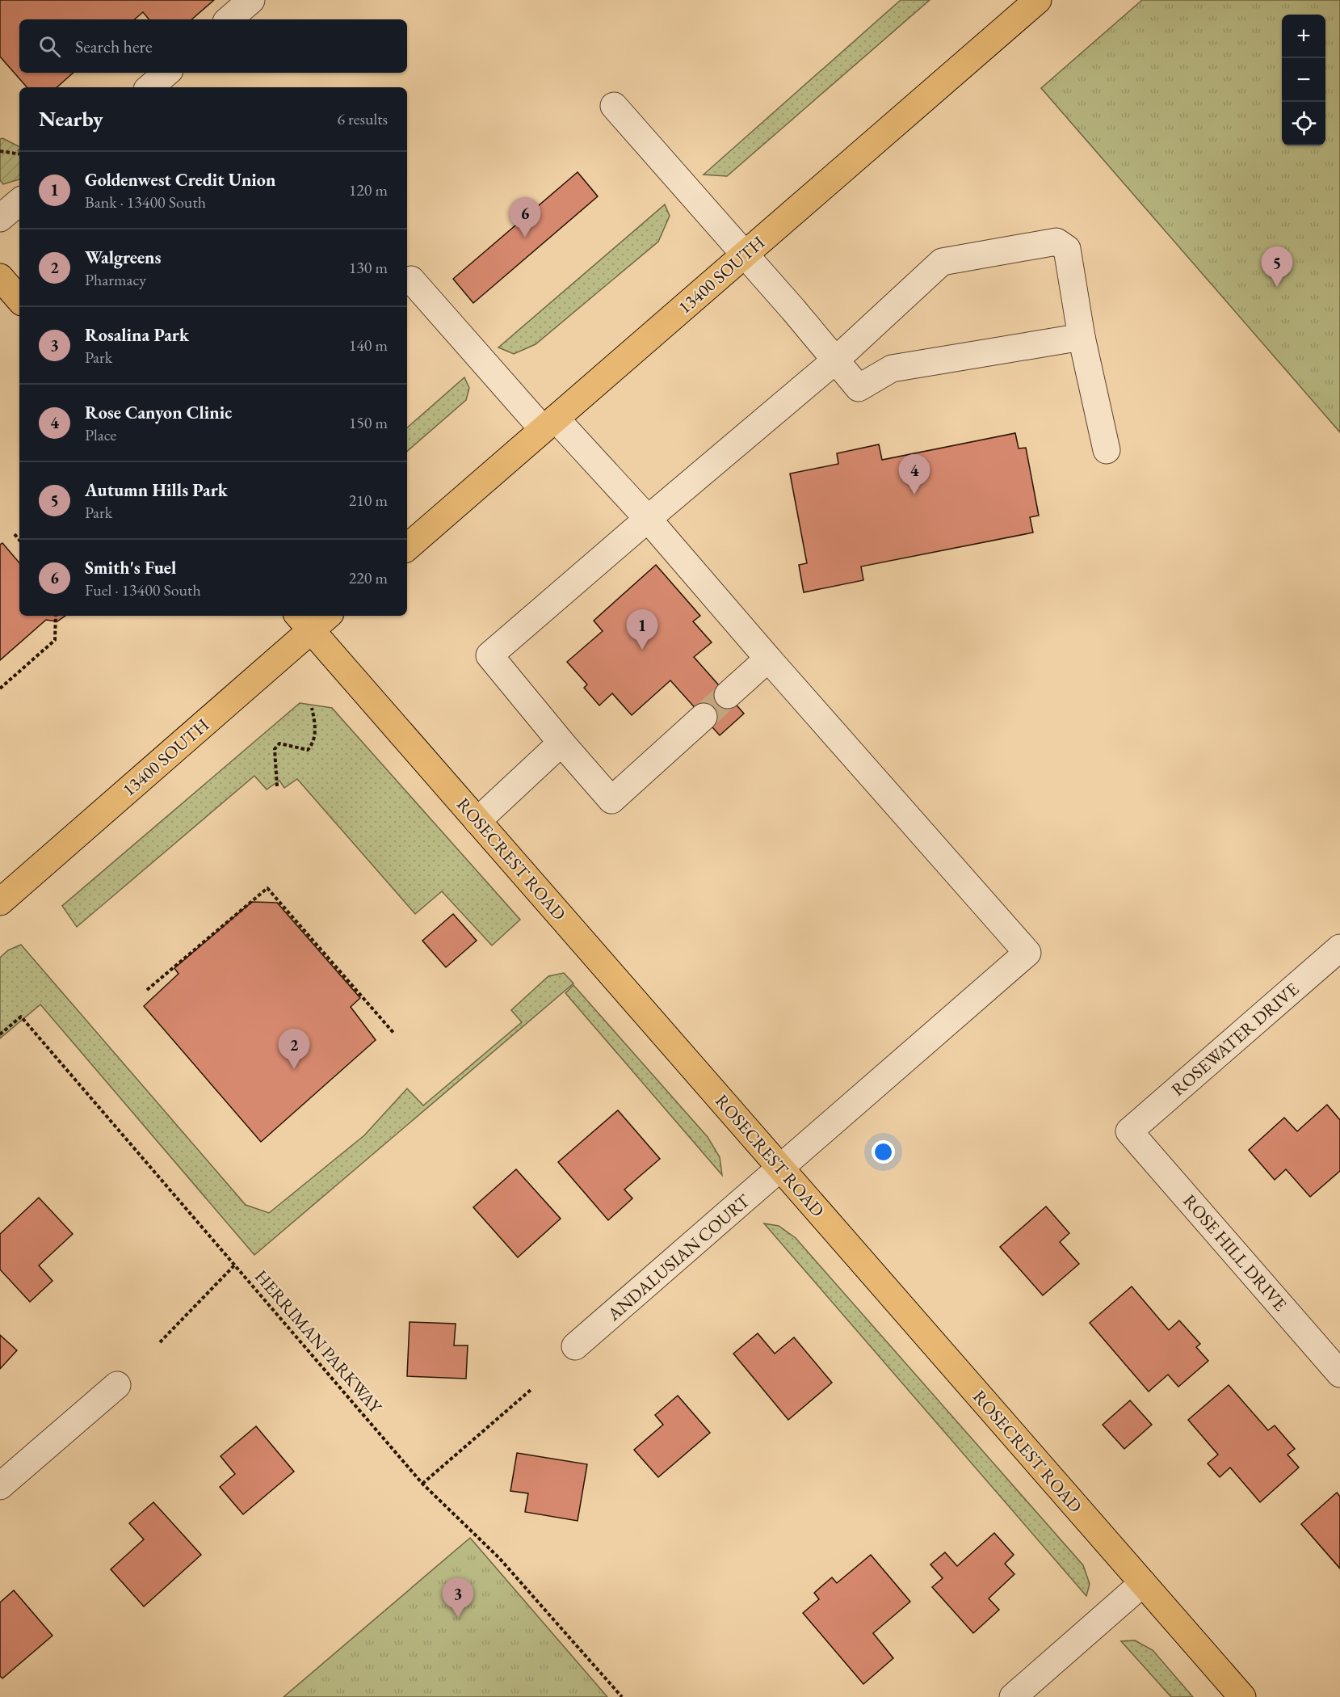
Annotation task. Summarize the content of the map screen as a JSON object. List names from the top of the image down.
{
  "streets": {
    "main road": ["13400 SOUTH", "ROSECREST ROAD"],
    "street": ["ROSEWATER DRIVE", "ROSE HILL DRIVE", "ANDALUSIAN COURT"],
    "path": ["HERRIMAN PARKWAY"]
  },
  "crossings": [
    ["13400 SOUTH", "ROSECREST ROAD"],
    ["ROSECREST ROAD", "ANDALUSIAN COURT"],
    ["ROSEWATER DRIVE", "ROSE HILL DRIVE"]
  ],
  "page": {
    "map_buttons": ["+", "−"],
    "search": "Search here",
    "heading": ["Nearby", "6 results"],
    "list": [
      {
        "mark": "1",
        "name": "Goldenwest Credit Union",
        "note": "Bank · 13400 South",
        "value": "120 m"
      },
      {
        "mark": "2",
        "name": "Walgreens",
        "note": "Pharmacy",
        "value": "130 m"
      },
      {
        "mark": "3",
        "name": "Rosalina Park",
        "note": "Park",
        "value": "140 m"
      },
      {
        "mark": "4",
        "name": "Rose Canyon Clinic",
        "note": "Place",
        "value": "150 m"
      },
      {
        "mark": "5",
        "name": "Autumn Hills Park",
        "note": "Park",
        "value": "210 m"
      },
      {
        "mark": "6",
        "name": "Smith's Fuel",
        "note": "Fuel · 13400 South",
        "value": "220 m"
      }
    ],
    "pins": [
      "6",
      "5",
      "4",
      "1",
      "2",
      "3"
    ]
  }
}
